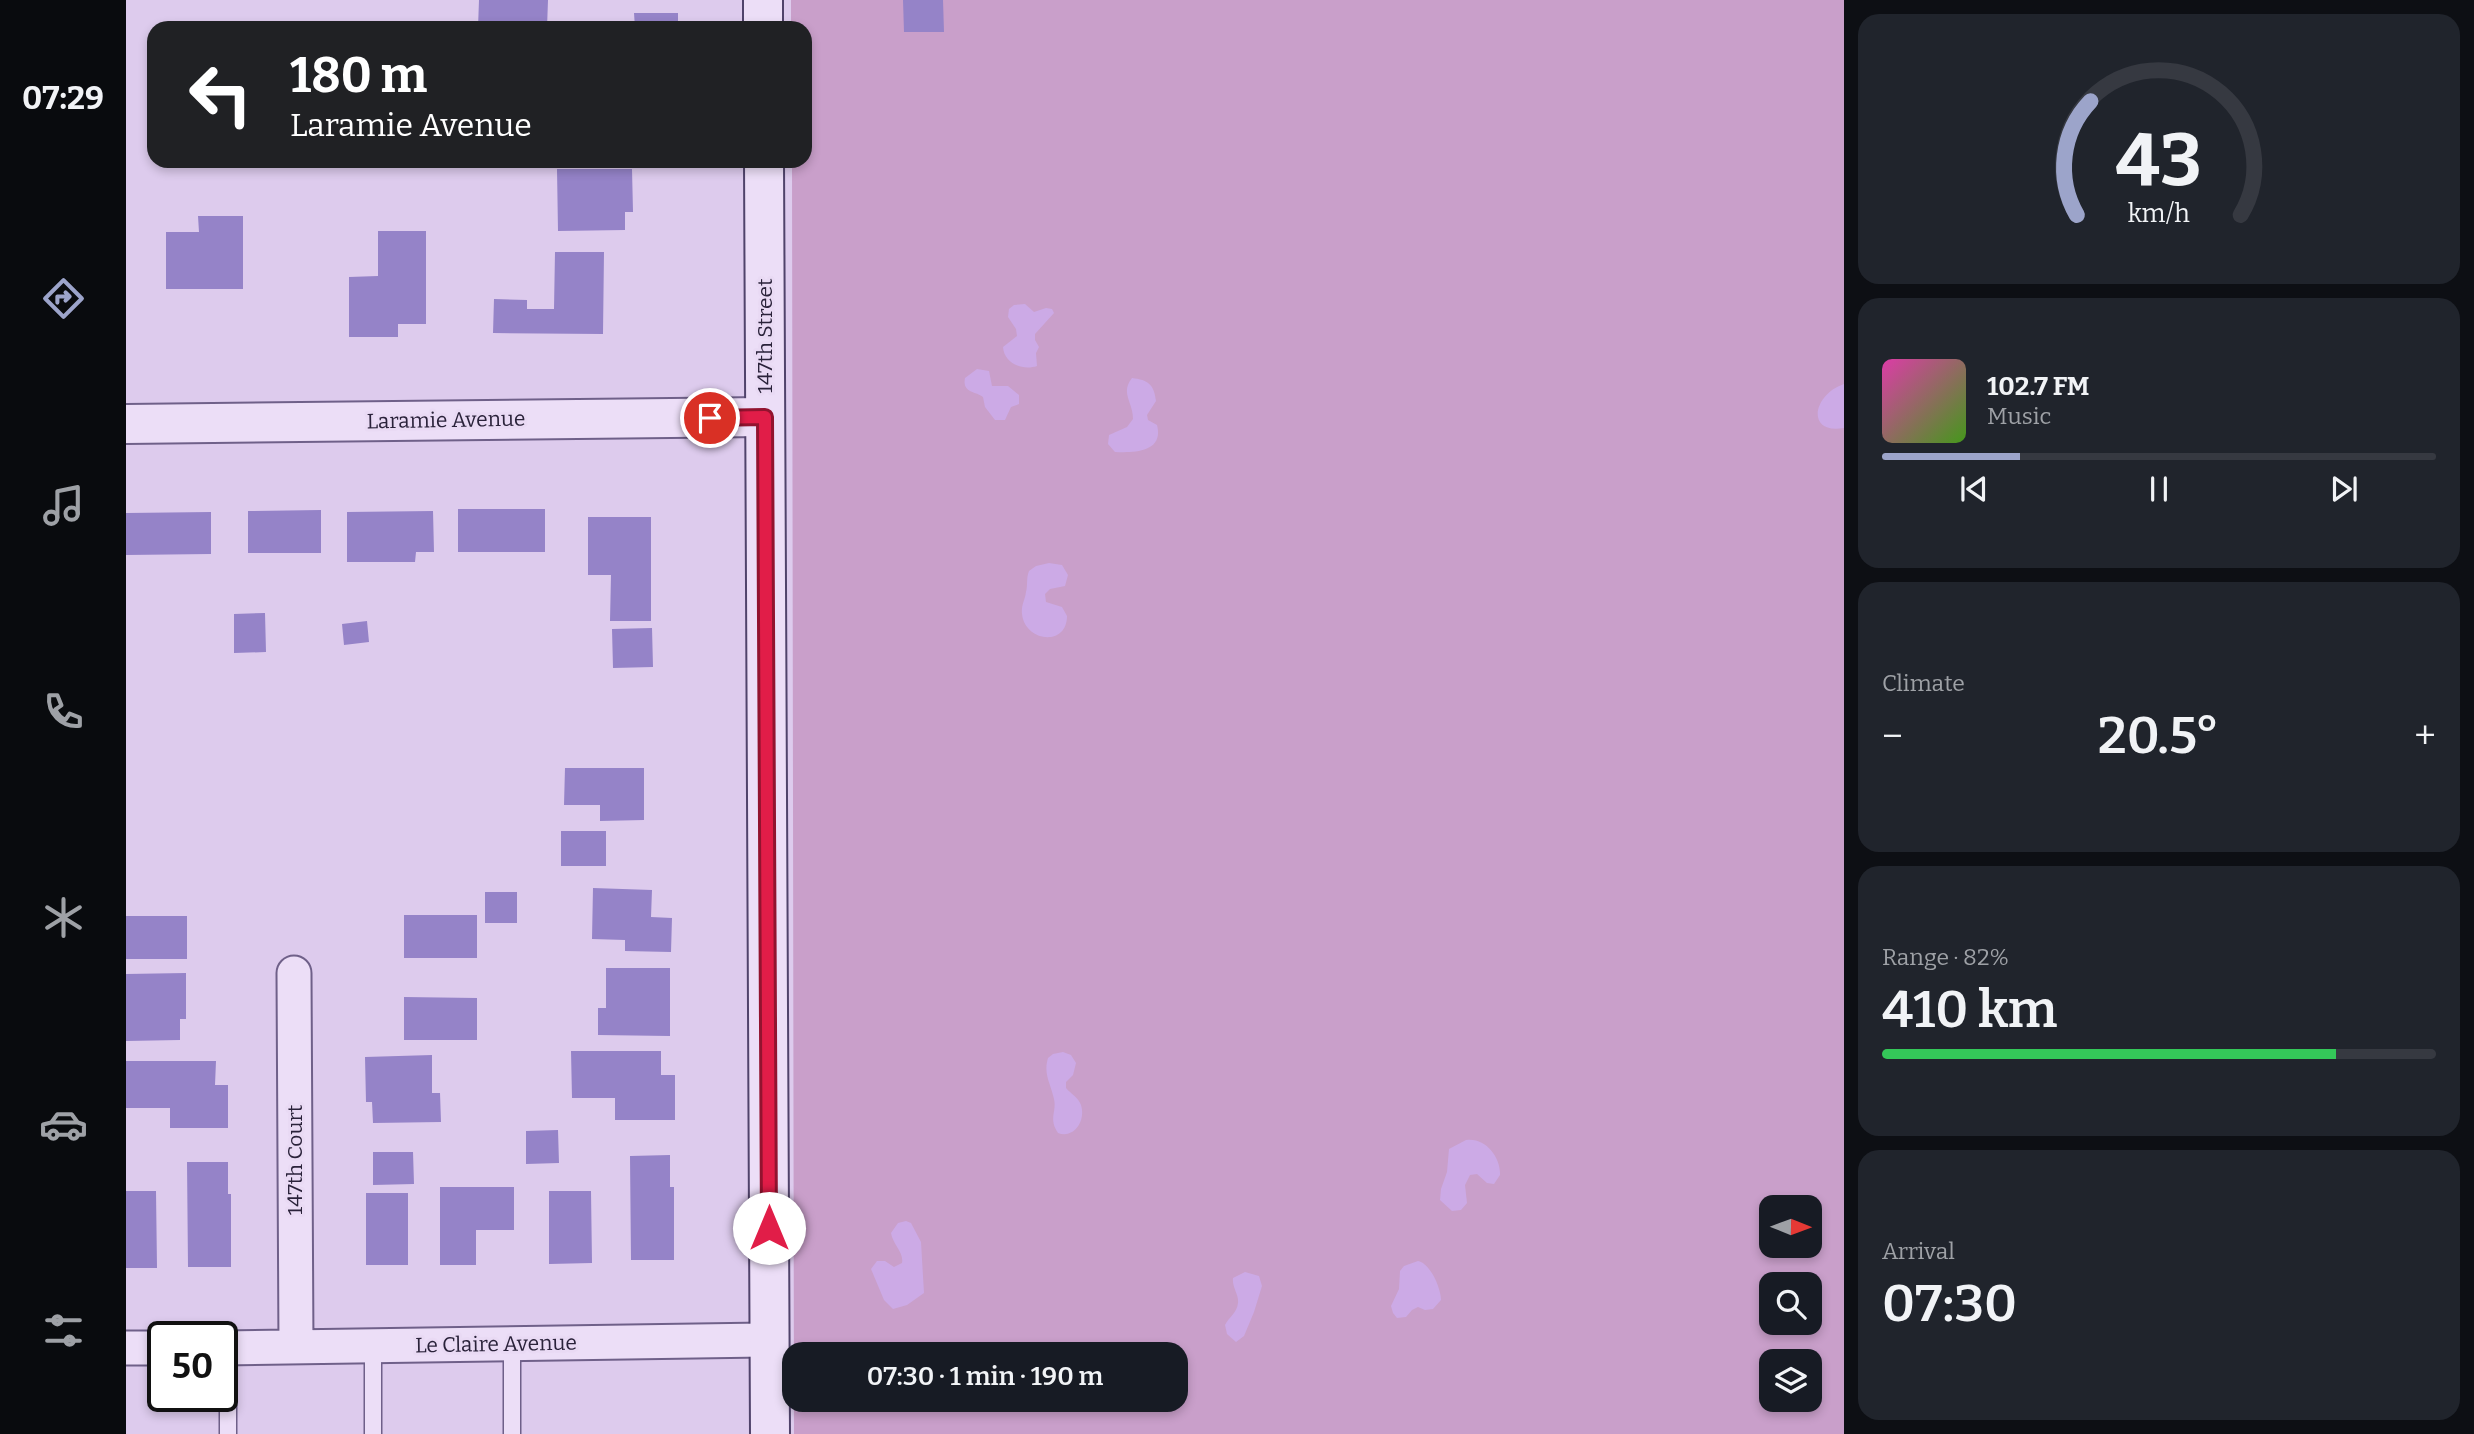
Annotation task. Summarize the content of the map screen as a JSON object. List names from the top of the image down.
{
  "streets": {
    "main road": ["147th Street", "Laramie Avenue"],
    "street": ["147th Court", "Le Claire Avenue"]
  },
  "crossings": [
    ["147th Street", "Laramie Avenue"],
    ["147th Street", "Le Claire Avenue"],
    ["147th Court", "Le Claire Avenue"]
  ],
  "north": "right",
  "page": {
    "tabs": "07:29",
    "turn": ["180 m", "Laramie Avenue"],
    "song": ["102.7 FM", "Music"],
    "tile": [
      "Climate",
      ["Range · 82%", "410 km"],
      ["Arrival", "07:30"]
    ],
    "heat": ["−", "20.5°", "+"],
    "limit": "50",
    "trip": "07:30 · 1 min · 190 m",
    "gauge": ["43", "km/h"]
  }
}
